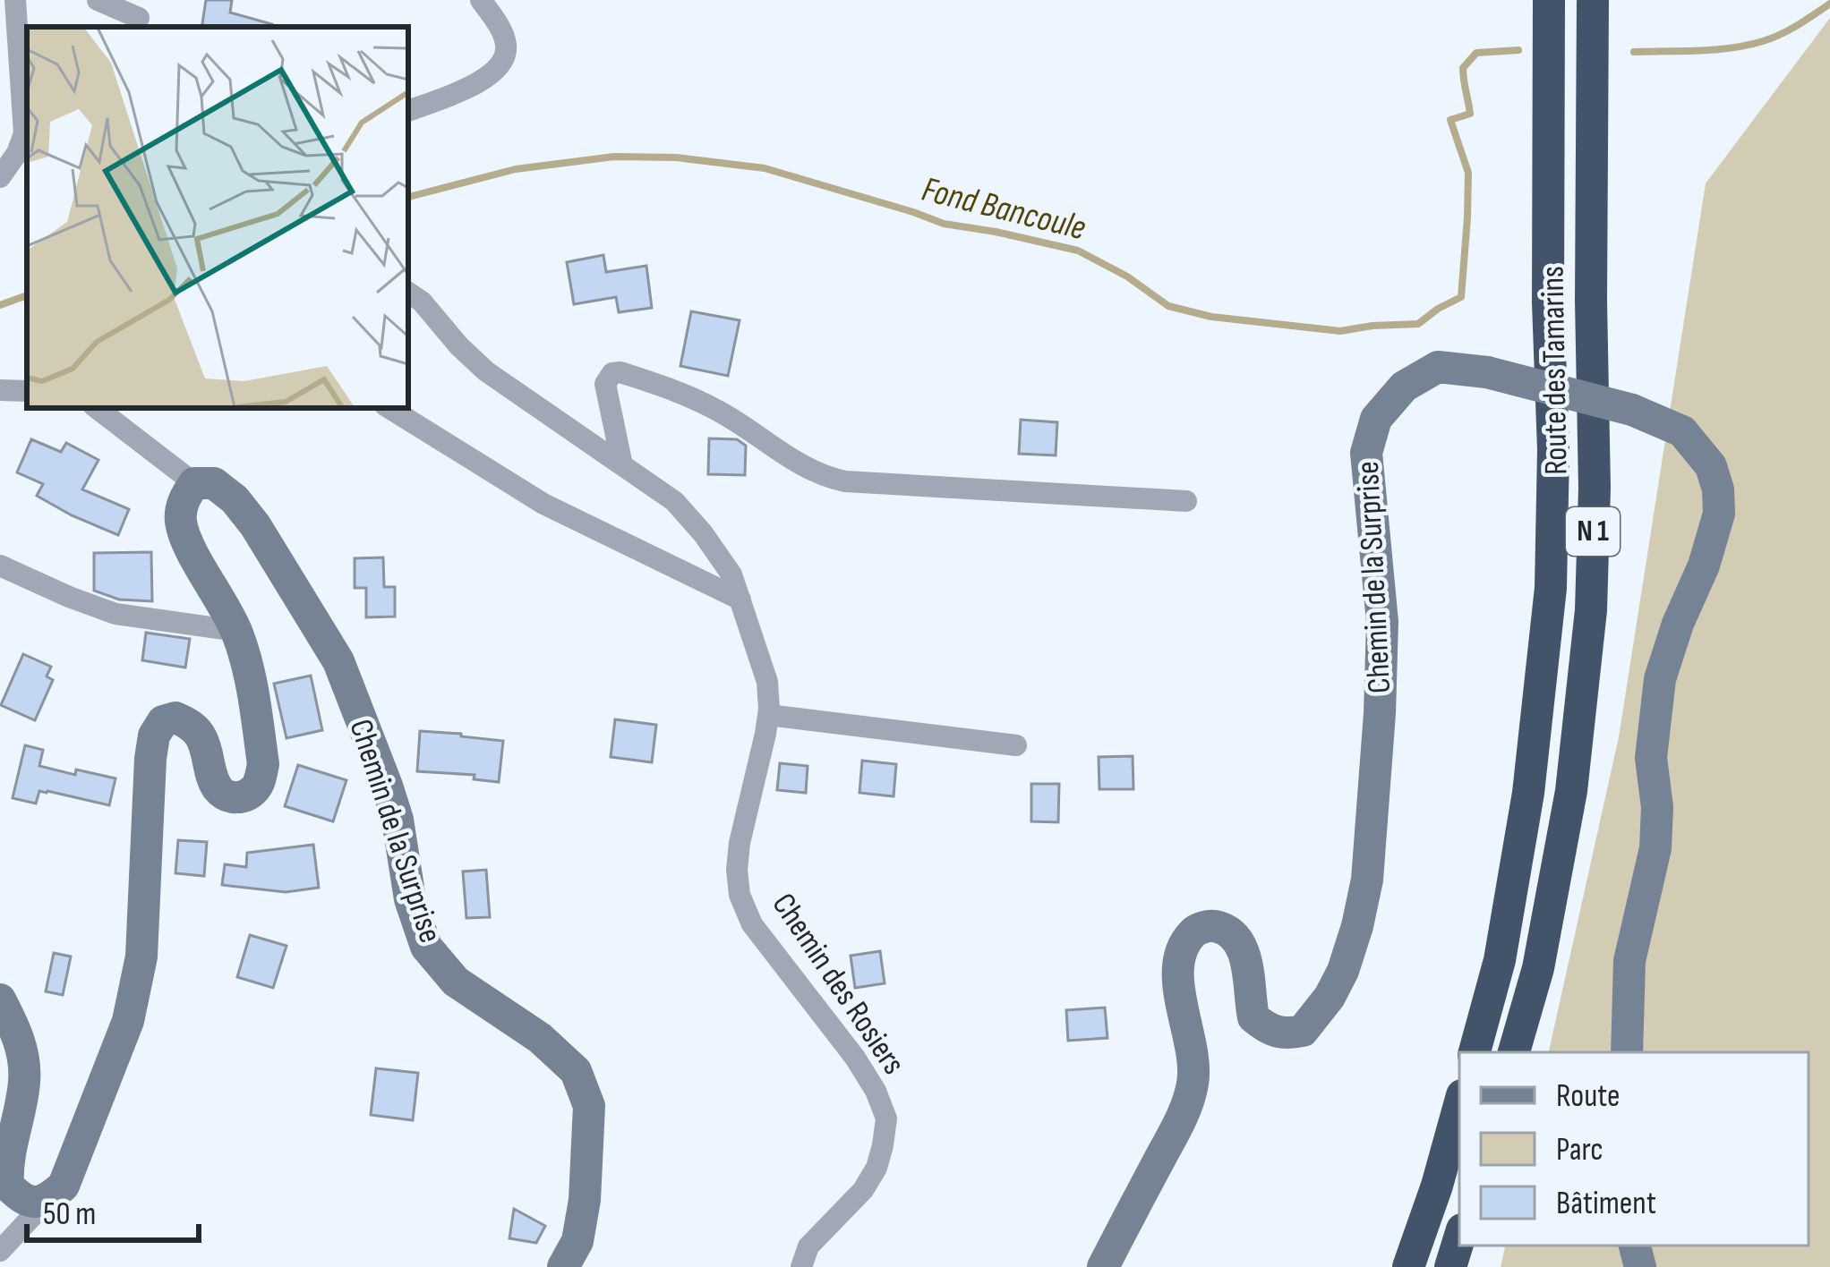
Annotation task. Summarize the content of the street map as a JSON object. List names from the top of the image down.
{
  "streets": {
    "highway": ["Route des Tamarins", "N 1"],
    "main road": ["Chemin de la Surprise"],
    "street": ["Chemin des Rosiers"]
  },
  "water": ["Fond Bancoule"],
  "legend": ["Route", "Parc", "Bâtiment"],
  "scale_bar": "50 m"
}
